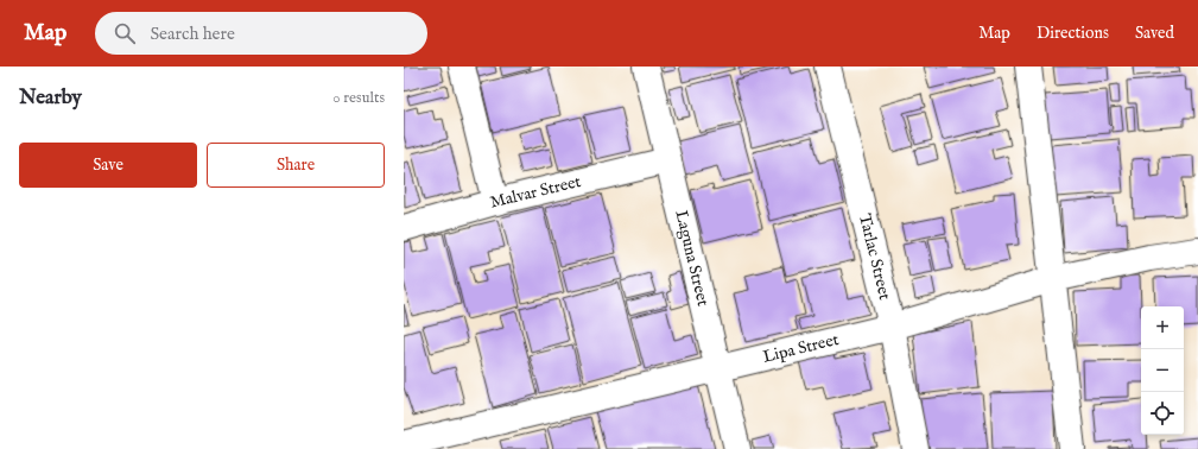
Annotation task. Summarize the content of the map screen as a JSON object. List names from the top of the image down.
{
  "streets": {
    "street": [
      "Malvar Street",
      "Laguna Street",
      "Tarlac Street",
      "Lipa Street"
    ]
  },
  "crossings": [
    ["Malvar Street", "Laguna Street"],
    ["Laguna Street", "Lipa Street"],
    ["Tarlac Street", "Lipa Street"]
  ],
  "page": {
    "header": "Map",
    "search": "Search here",
    "nav": ["Map", "Directions", "Saved"],
    "heading": ["Nearby", "0 results"],
    "buttons": ["Save", "Share"],
    "map_buttons": ["+", "−"]
  }
}
